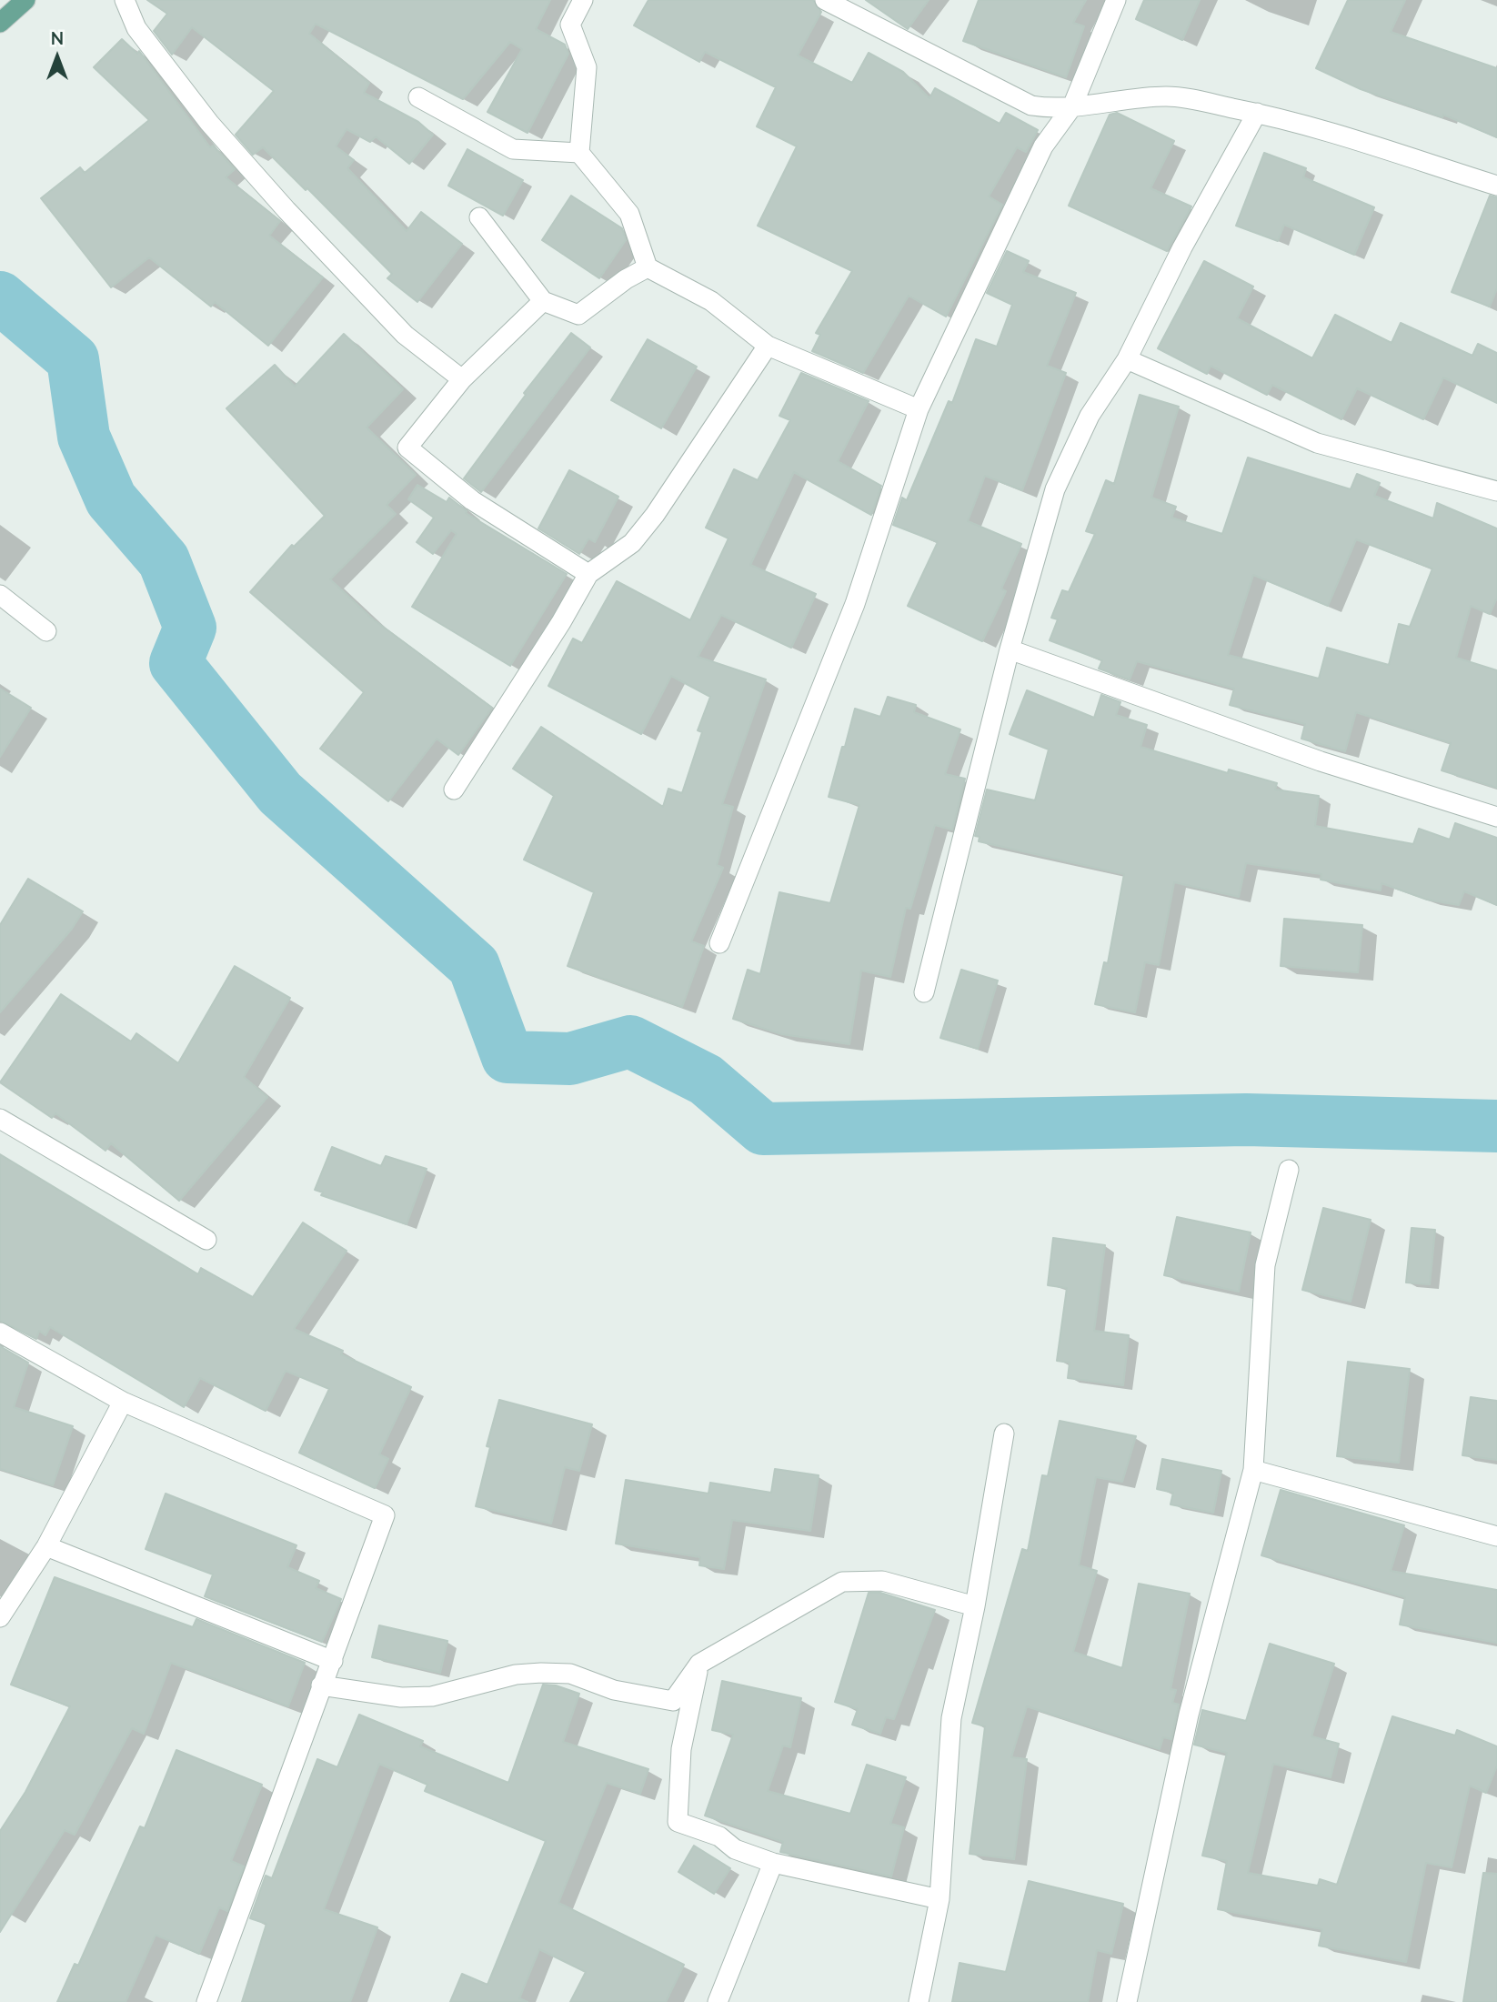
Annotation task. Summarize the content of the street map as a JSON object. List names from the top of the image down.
{
  "north": "top"
}
